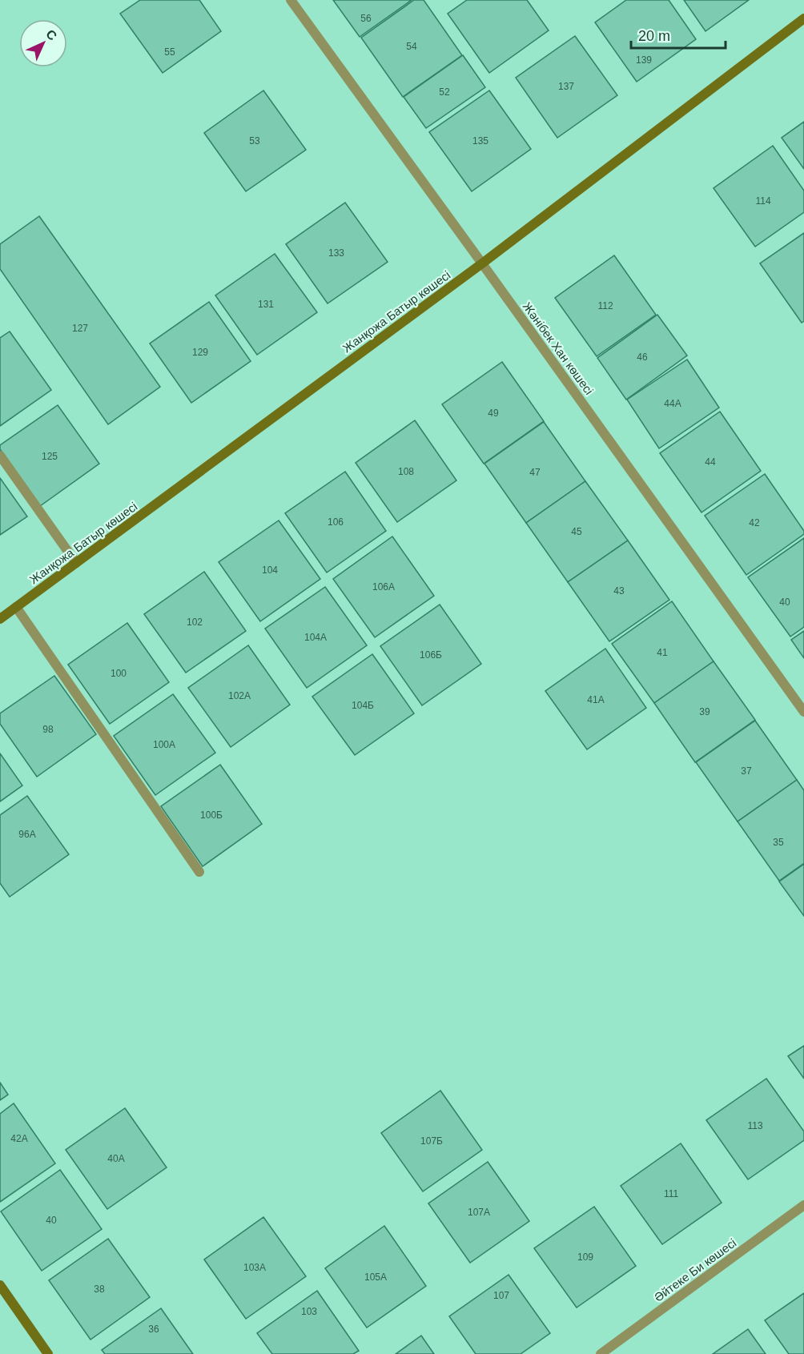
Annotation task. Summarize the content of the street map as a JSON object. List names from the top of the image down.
{
  "streets": {
    "main road": ["Жанқожа Батыр көшесі"],
    "street": ["Жәнібек Хан көшесі", "Әйтеке Би көшесі"]
  },
  "crossings": [
    ["Жанқожа Батыр көшесі", "Жәнібек Хан көшесі"]
  ],
  "house_numbers": [
    "56",
    "54",
    "55",
    "139",
    "137",
    "52",
    "53",
    "135",
    "114",
    "133",
    "131",
    "112",
    "127",
    "129",
    "46",
    "44А",
    "49",
    "125",
    "44",
    "108",
    "47",
    "106",
    "42",
    "45",
    "104",
    "106А",
    "43",
    "40",
    "102",
    "104А",
    "41",
    "106Б",
    "100",
    "102А",
    "41А",
    "104Б",
    "39",
    "98",
    "100А",
    "37",
    "100Б",
    "96А",
    "35",
    "113",
    "42А",
    "107Б",
    "40А",
    "111",
    "107А",
    "40",
    "109",
    "103А",
    "105А",
    "38",
    "107",
    "103",
    "36"
  ],
  "scale_bar": "20 m",
  "north": "top right"
}
